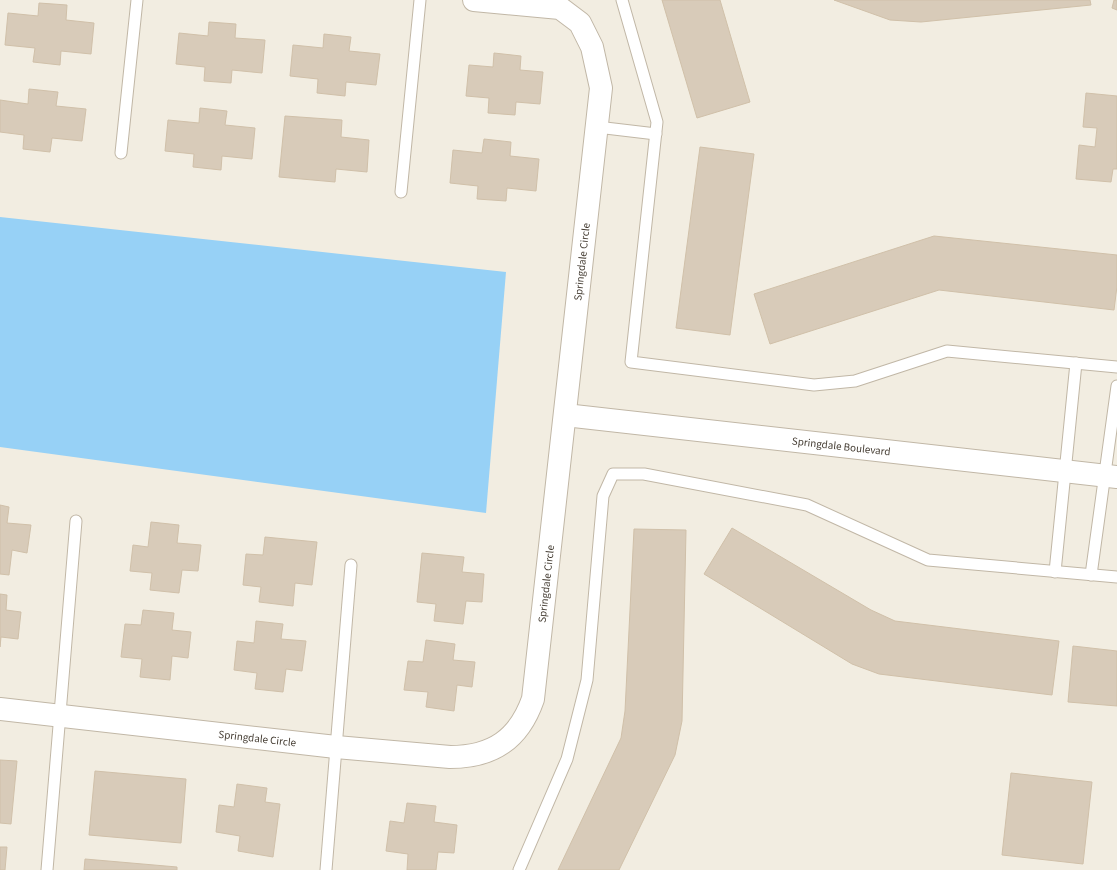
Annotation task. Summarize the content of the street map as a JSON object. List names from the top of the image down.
{
  "streets": {
    "street": ["Springdale Circle", "Springdale Boulevard"]
  },
  "crossings": [
    ["Springdale Circle", "Springdale Boulevard"]
  ]
}
